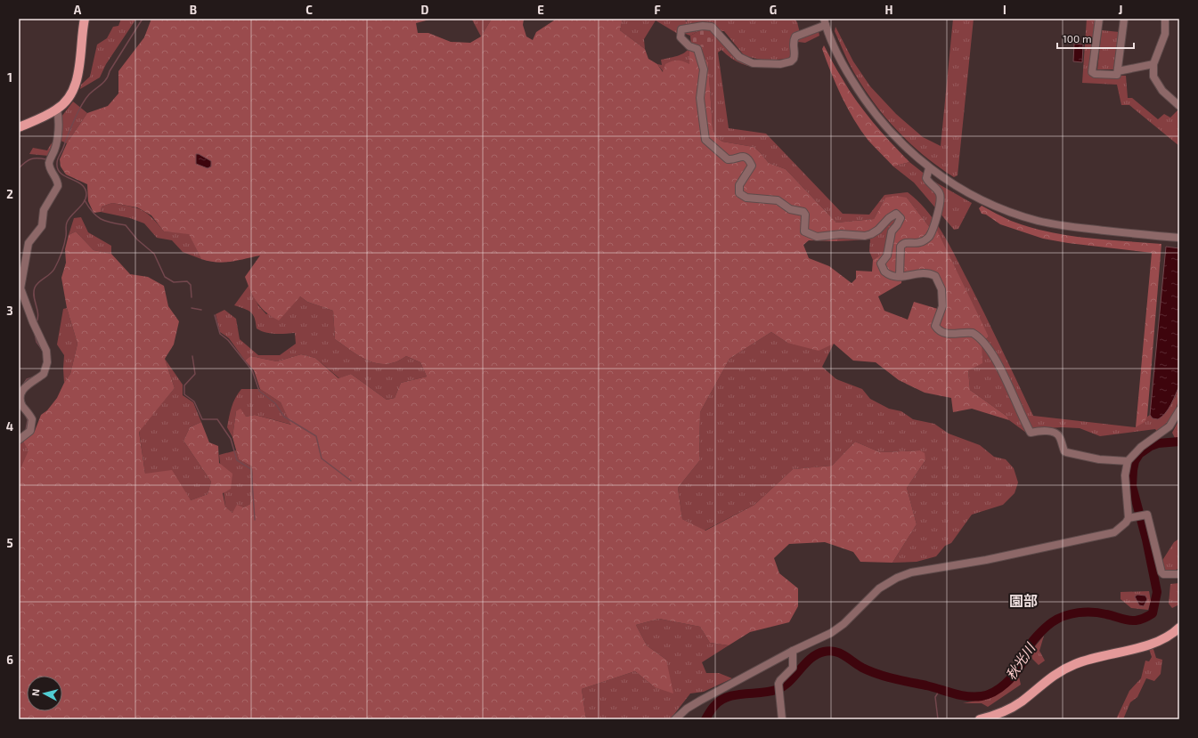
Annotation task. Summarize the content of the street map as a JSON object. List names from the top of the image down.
{
  "districts": ["園部"],
  "water": ["秋光川"],
  "scale_bar": "100 m",
  "north": "left",
  "grid": {
    "columns": [
      "A",
      "B",
      "C",
      "D",
      "E",
      "F",
      "G",
      "H",
      "I",
      "J"
    ],
    "rows": [
      "1",
      "2",
      "3",
      "4",
      "5",
      "6"
    ]
  }
}
